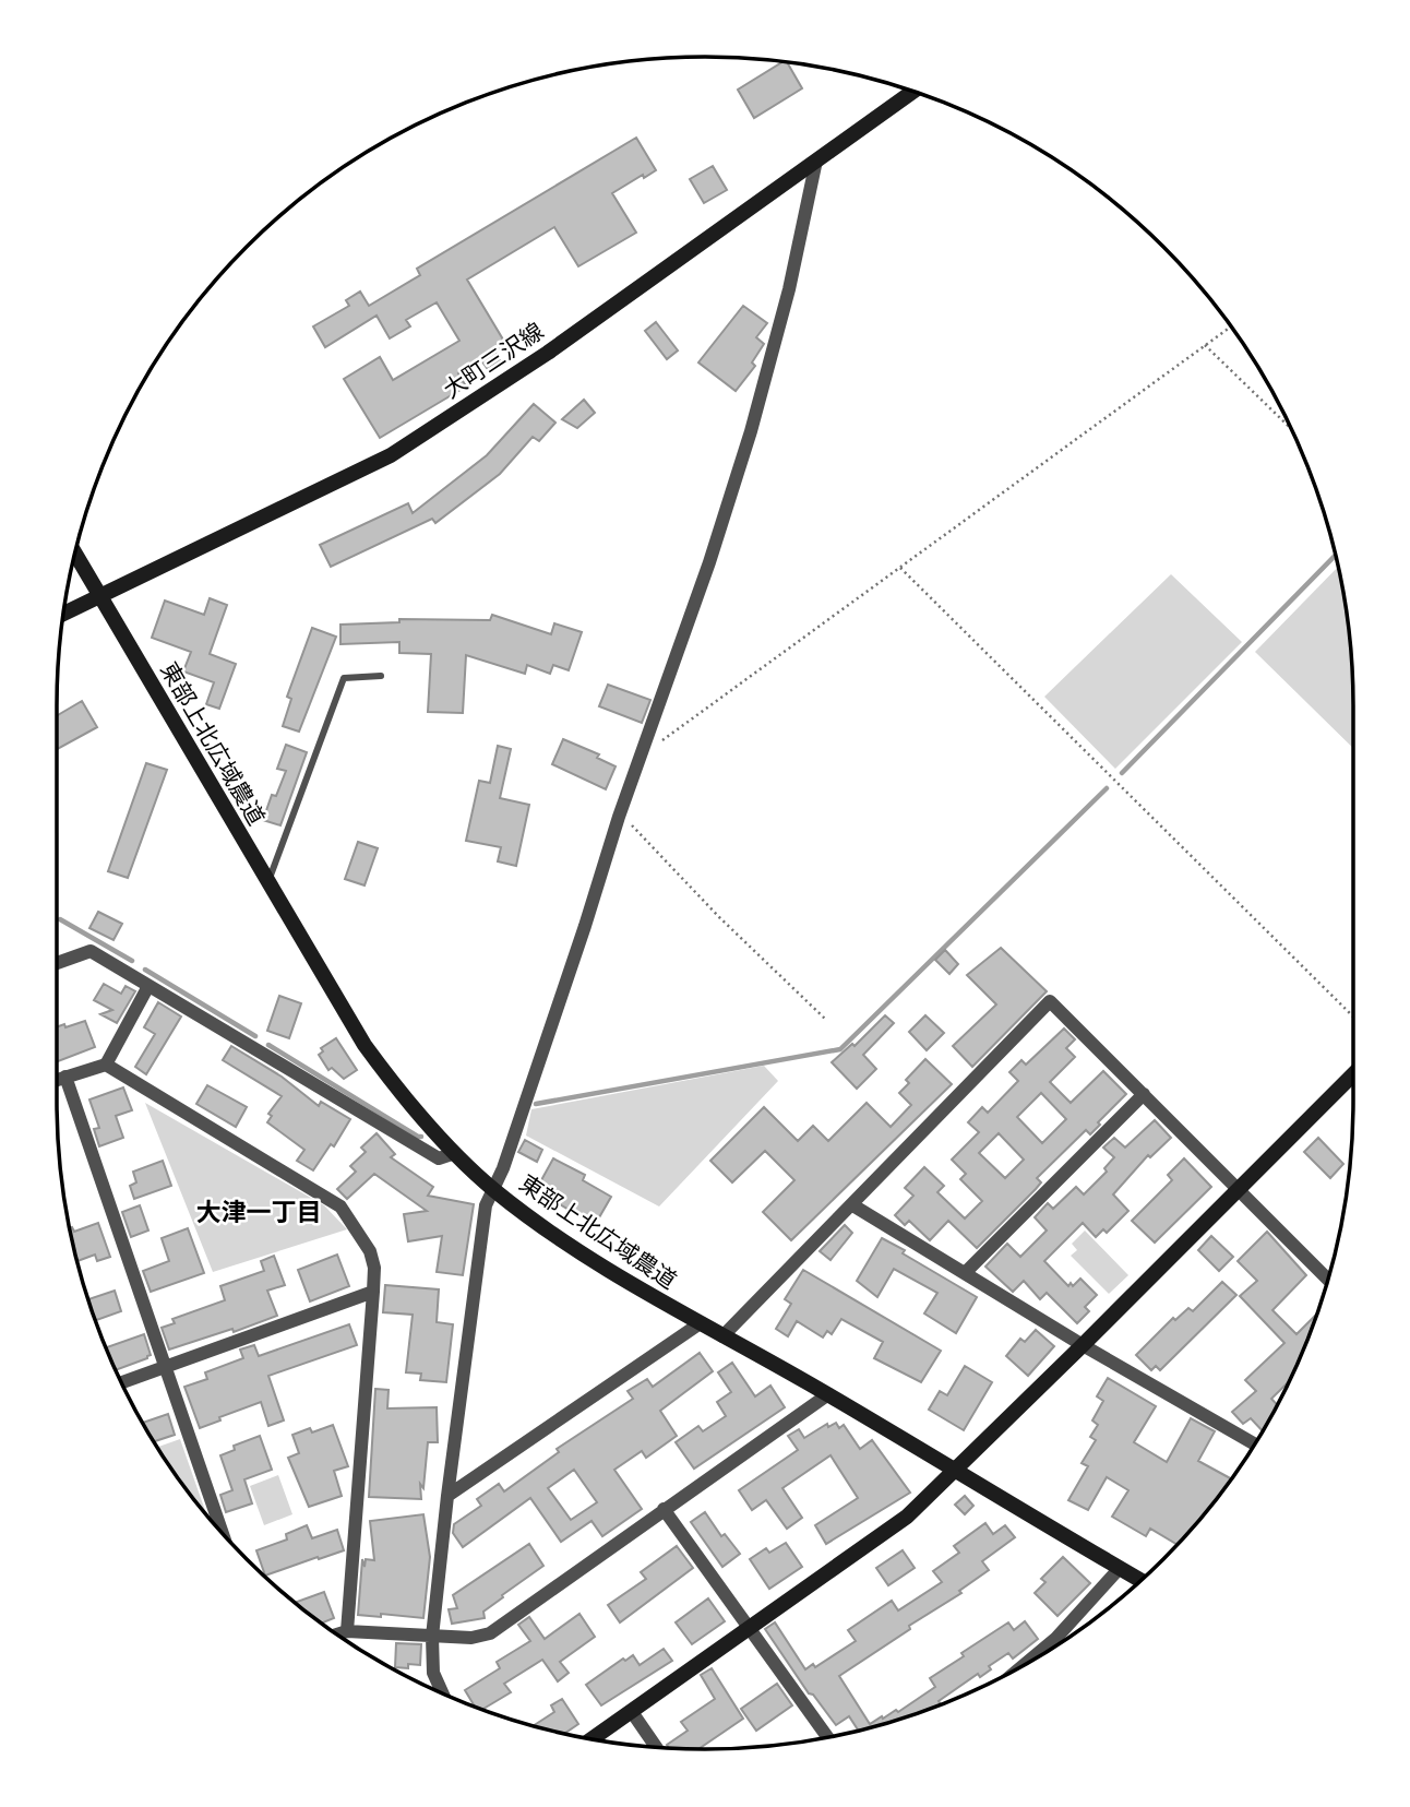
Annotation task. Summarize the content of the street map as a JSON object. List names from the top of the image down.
{
  "streets": {
    "street": ["大町三沢線", "東部上北広域農道"]
  },
  "crossings": [
    ["大町三沢線", "東部上北広域農道"]
  ],
  "districts": ["大津一丁目"]
}
